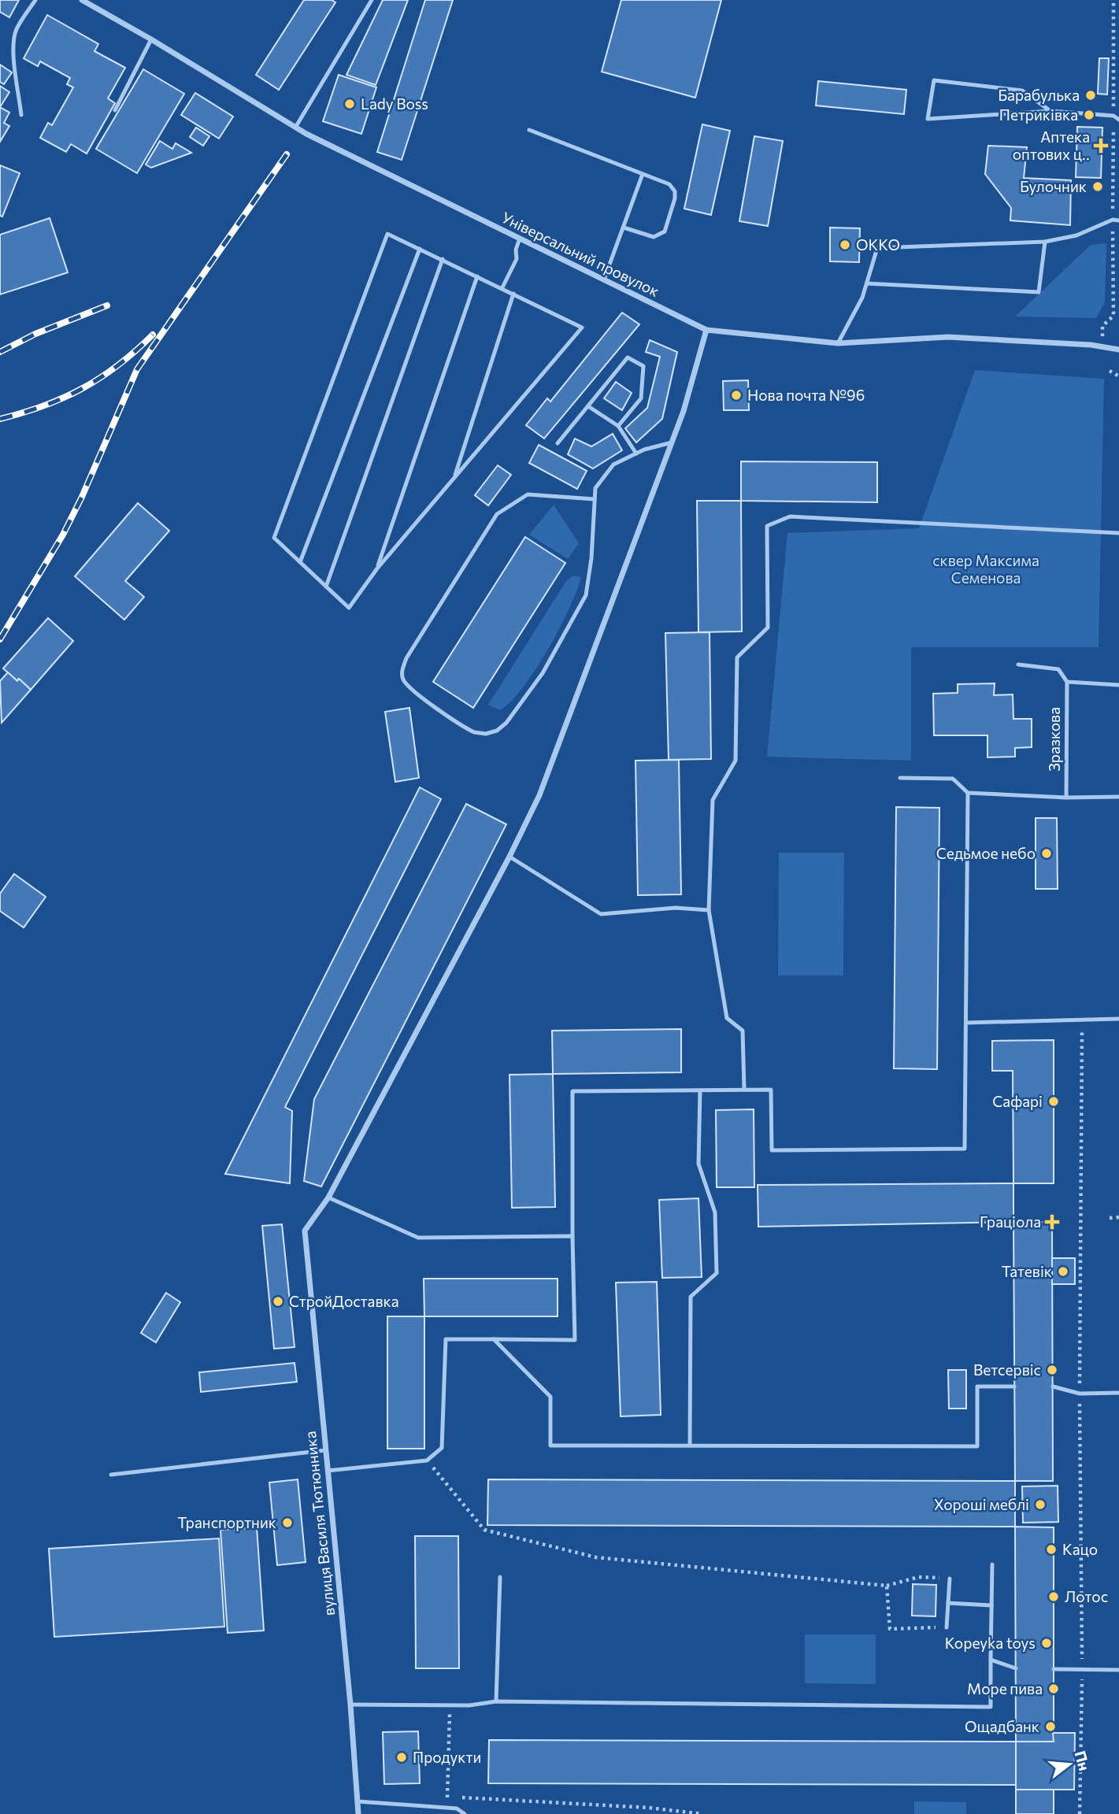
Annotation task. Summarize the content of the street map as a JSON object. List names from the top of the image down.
{
  "streets": {
    "street": ["Універсальний провулок", "вулиця Василя Тютюнника"],
    "lane": ["Зразкова"]
  },
  "parks": ["сквер Максима Семенова"],
  "places": {
    "other": [
      "Барабулька",
      "Lady Boss",
      "Петриківка",
      "Булочник",
      "OKKO",
      "Нова почта №96",
      "Седьмое небо",
      "Сафарі",
      "Татевік",
      "СтройДоставка",
      "Ветсервіс",
      "Хороші меблі",
      "Транспортник",
      "Кацо",
      "Лотос",
      "Kopeyka toys",
      "Море пива",
      "Ощадбанк",
      "Продукти"
    ],
    "health": ["Аптека оптових ц‥", "Граціола"]
  },
  "north": "right"
}
